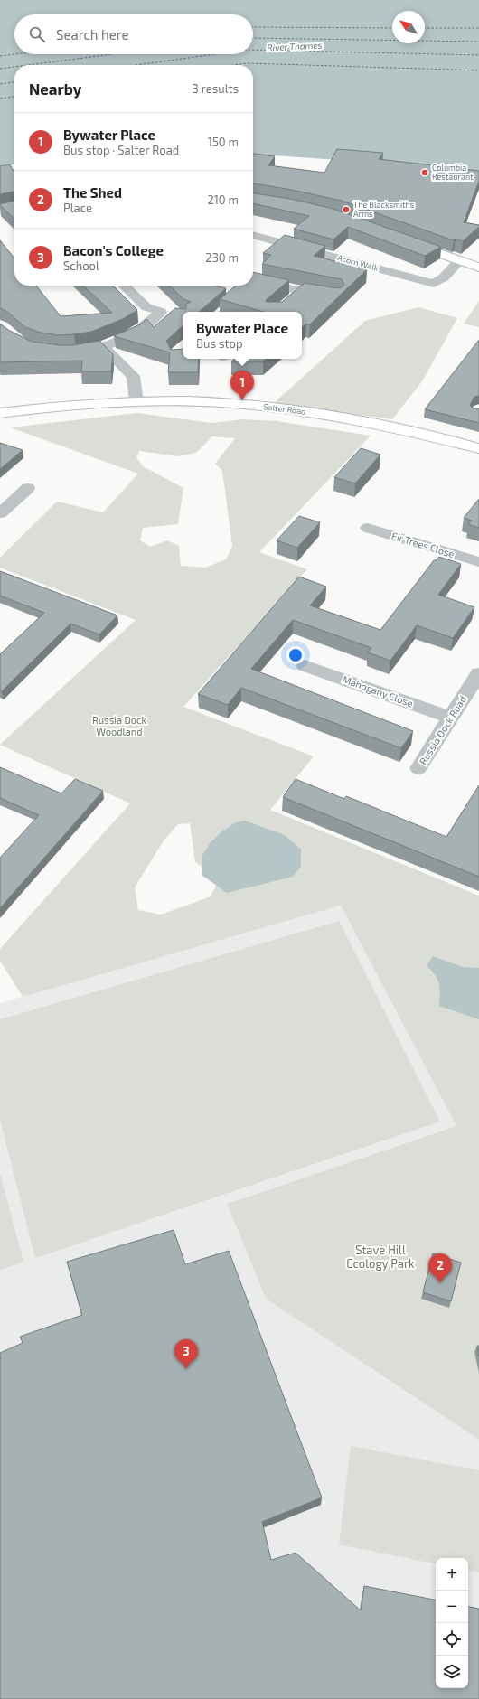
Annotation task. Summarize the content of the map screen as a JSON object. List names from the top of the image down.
{
  "streets": {
    "main road": ["Salter Road"],
    "street": [
      "Acorn Walk",
      "Fir Trees Close",
      "Mahogany Close",
      "Russia Dock Road"
    ]
  },
  "crossings": [
    ["Mahogany Close", "Russia Dock Road"]
  ],
  "water": ["River Thames"],
  "parks": ["Russia Dock Woodland", "Stave Hill Ecology Park"],
  "places": ["Columbia Restaurant", "The Blacksmiths Arms"],
  "north": "top left",
  "page": {
    "search": "Search here",
    "heading": ["Nearby", "3 results"],
    "list": [
      {
        "mark": "1",
        "name": "Bywater Place",
        "note": "Bus stop · Salter Road",
        "value": "150 m"
      },
      {
        "mark": "2",
        "name": "The Shed",
        "note": "Place",
        "value": "210 m"
      },
      {
        "mark": "3",
        "name": "Bacon's College",
        "note": "School",
        "value": "230 m"
      }
    ],
    "popup": ["Bywater Place", "Bus stop"],
    "pins": ["1", "2", "3"],
    "map_buttons": ["+", "−"]
  }
}
